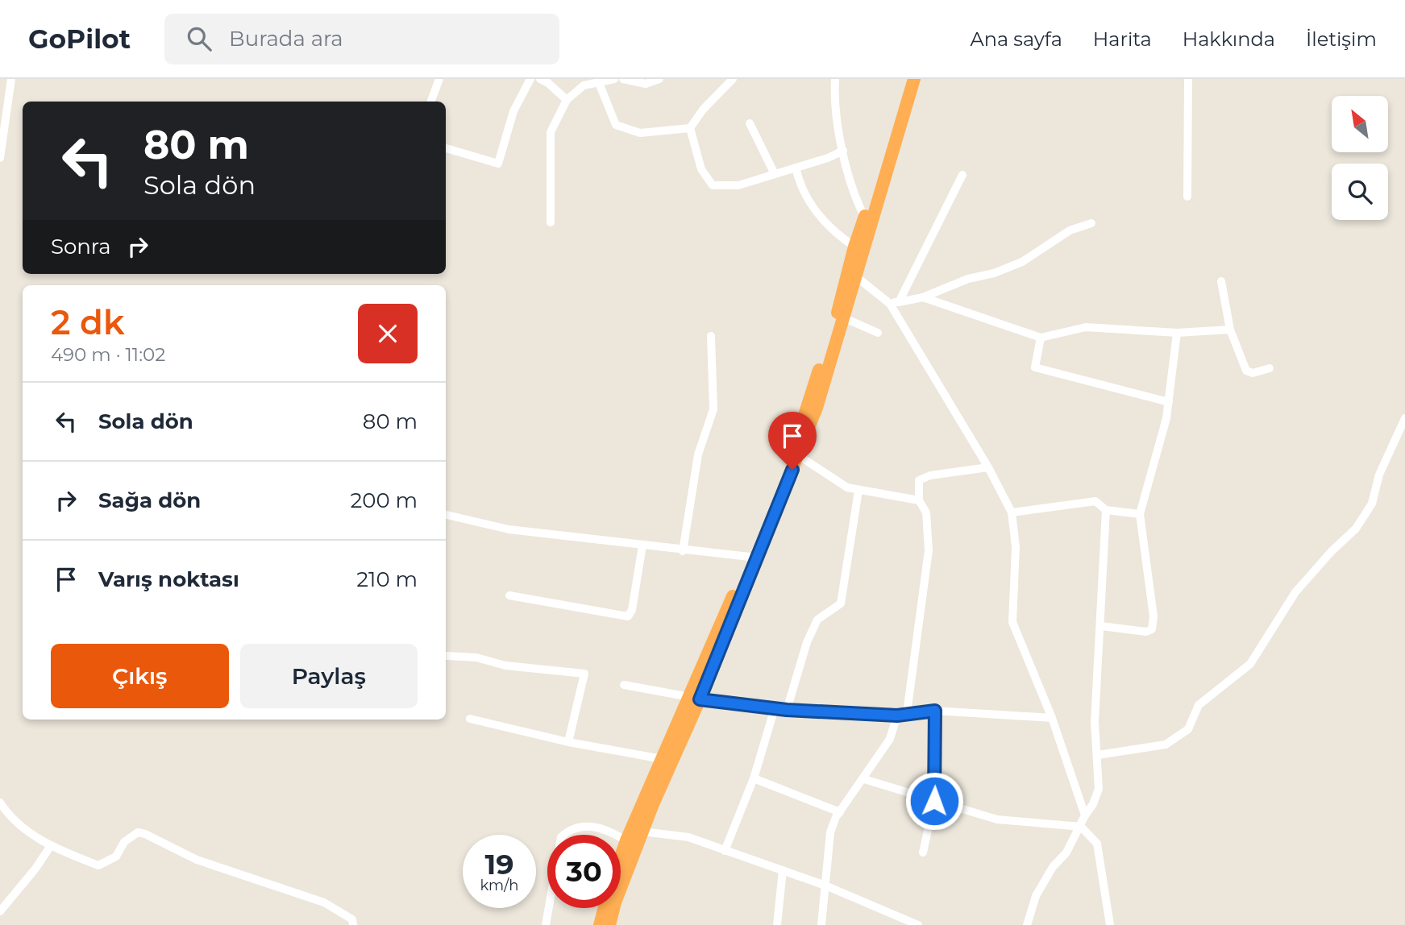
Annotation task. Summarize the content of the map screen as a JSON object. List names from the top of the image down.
{
  "north": "top left",
  "page": {
    "header": "GoPilot",
    "search": "Burada ara",
    "nav": [
      "Ana sayfa",
      "Harita",
      "Hakkında",
      "İletişim"
    ],
    "turn": ["80 m", "Sola dön"],
    "then": "Sonra",
    "heading": ["2 dk", "490 m · 11:02"],
    "list": [
      {
        "name": "Sola dön",
        "value": "80 m"
      },
      {
        "name": "Sağa dön",
        "value": "200 m"
      },
      {
        "name": "Varış noktası",
        "value": "210 m"
      }
    ],
    "buttons": ["Çıkış", "Paylaş"],
    "speed": "19 km/h",
    "limit": "30"
  }
}
